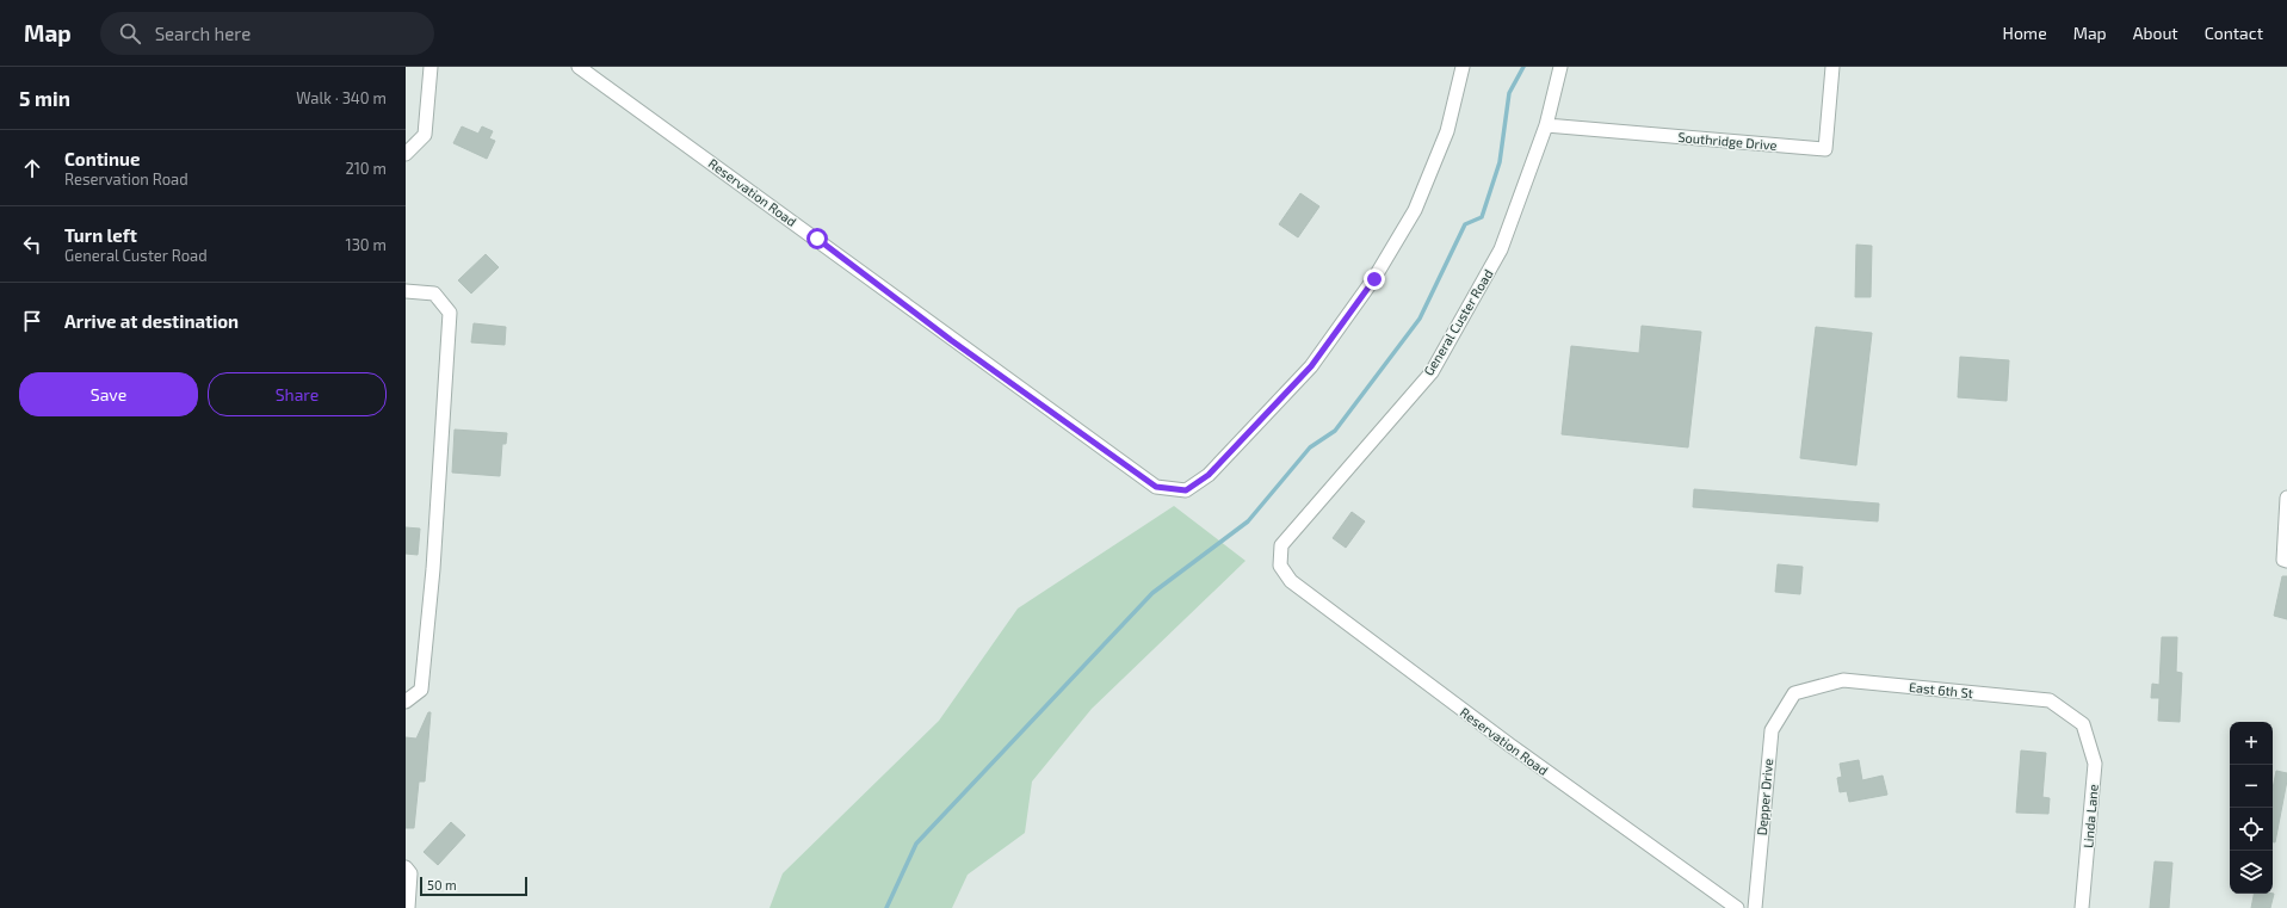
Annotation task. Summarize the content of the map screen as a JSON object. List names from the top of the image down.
{
  "streets": {
    "street": [
      "Southridge Drive",
      "Reservation Road",
      "General Custer Road",
      "East 6th St",
      "Depper Drive",
      "Linda Lane"
    ]
  },
  "crossings": [
    ["Southridge Drive", "General Custer Road"],
    ["Reservation Road", "General Custer Road"],
    ["East 6th St", "Depper Drive"],
    ["East 6th St", "Linda Lane"]
  ],
  "scale_bar": "50 m",
  "page": {
    "header": "Map",
    "search": "Search here",
    "nav": [
      "Home",
      "Map",
      "About",
      "Contact"
    ],
    "heading": ["5 min", "Walk · 340 m"],
    "list": [
      ["Continue", "Reservation Road", "210 m"],
      ["Turn left", "General Custer Road", "130 m"],
      "Arrive at destination"
    ],
    "buttons": ["Save", "Share"],
    "map_buttons": ["+", "−"],
    "scale": "50 m"
  }
}
